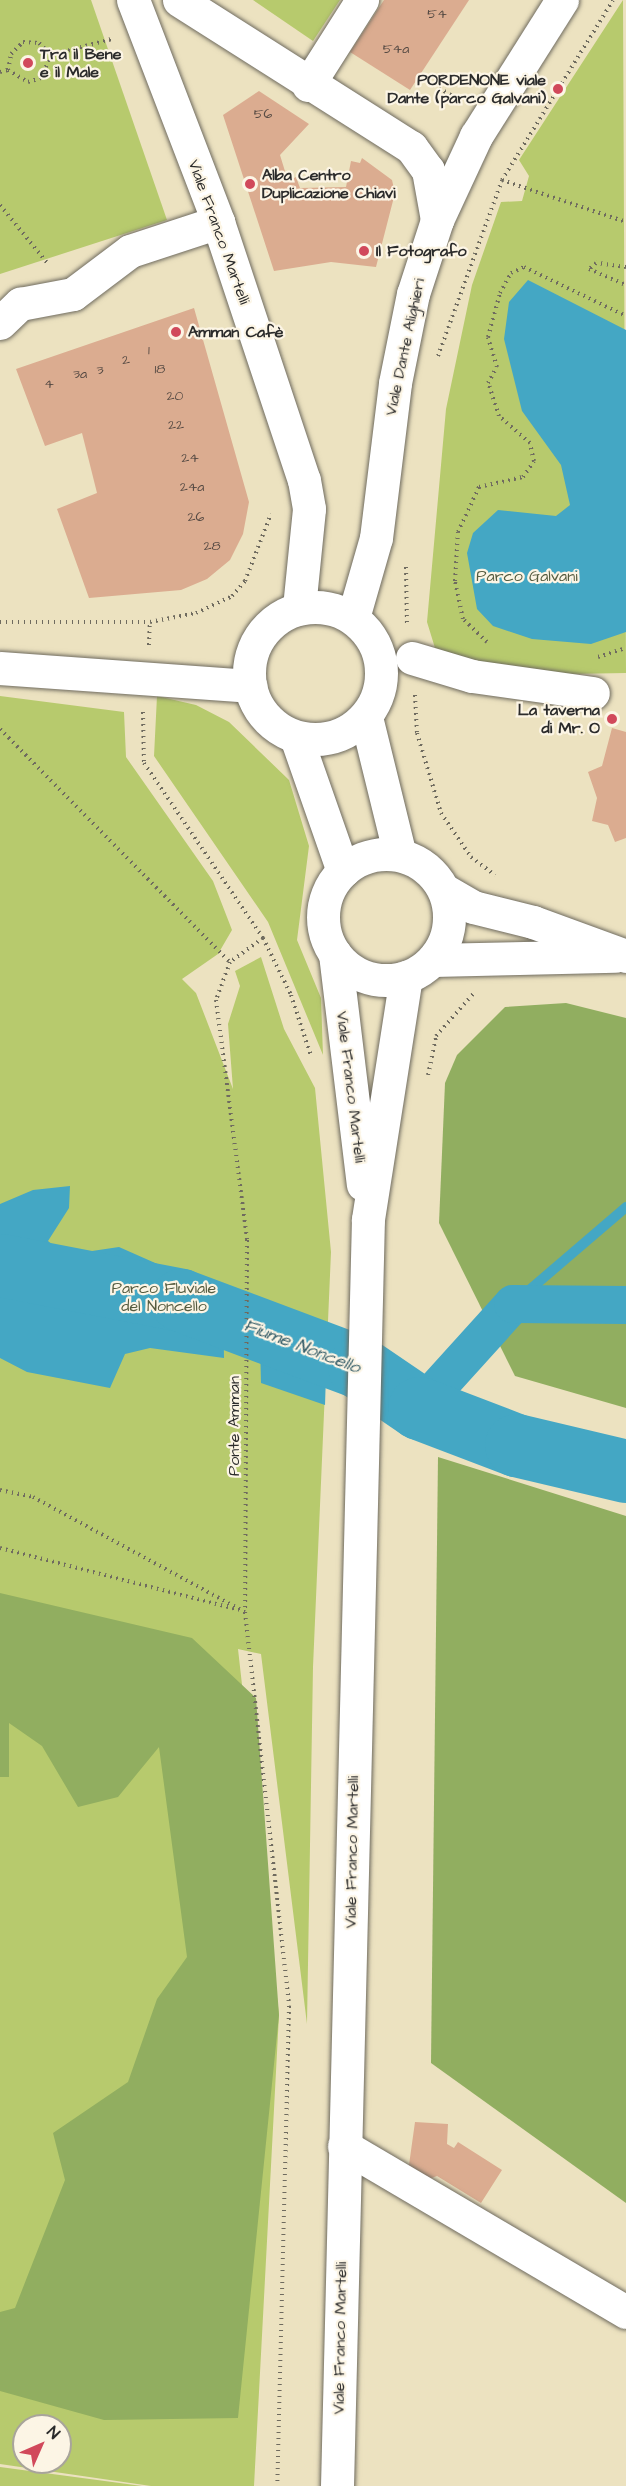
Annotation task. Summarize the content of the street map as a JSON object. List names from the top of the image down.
{
  "streets": {
    "main road": ["Viale Franco Martelli", "Viale Dante Alighieri"],
    "path": ["Ponte Amman"]
  },
  "crossings": [
    ["Viale Franco Martelli", "Viale Dante Alighieri"]
  ],
  "water": ["Fiume Noncello"],
  "parks": ["Parco Galvani", "Parco Fluviale del Noncello"],
  "places": [
    "Tra il Bene e il Male",
    "PORDENONE viale Dante (parco Galvani)",
    "Alba Centro Duplicazione Chiavi",
    "Il Fotografo",
    "Amman Cafè",
    "La taverna di Mr. O"
  ],
  "house_numbers": [
    "54",
    "54a",
    "56",
    "1",
    "2",
    "18",
    "3",
    "3a",
    "4",
    "20",
    "22",
    "24",
    "24a",
    "26",
    "28"
  ],
  "north": "top right"
}
